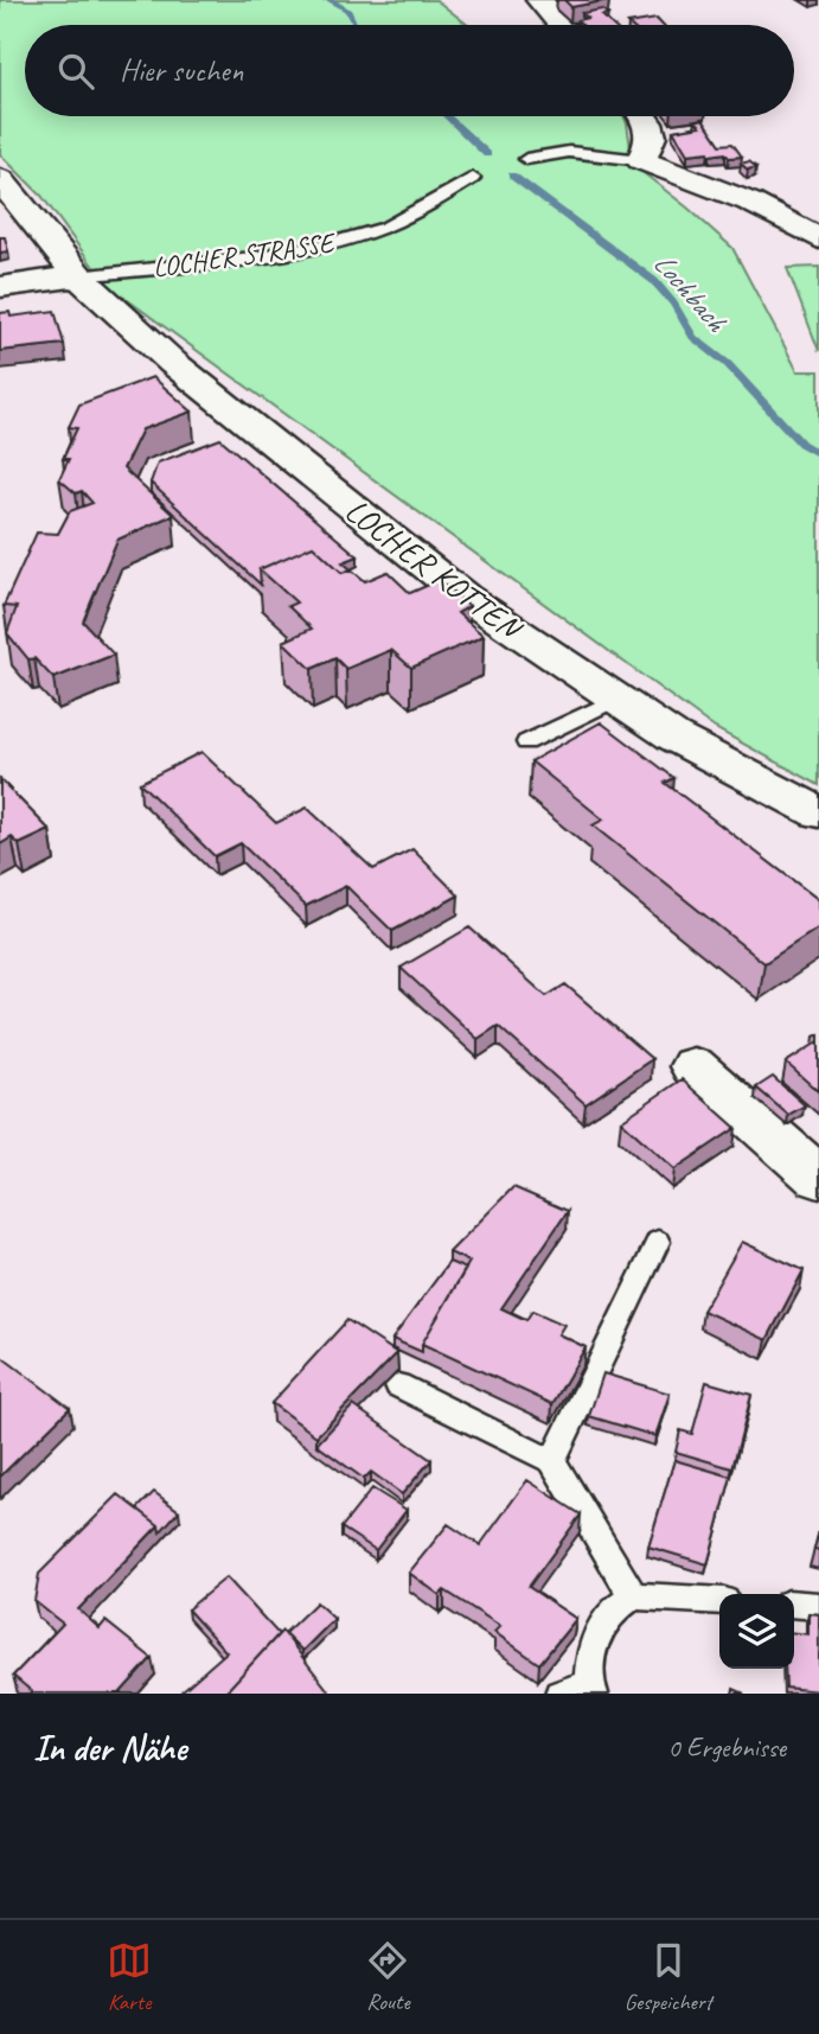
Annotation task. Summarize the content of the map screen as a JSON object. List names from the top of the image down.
{
  "streets": {
    "street": ["LOCHER STRASSE", "LOCHER KOTTEN"]
  },
  "crossings": [
    ["LOCHER STRASSE", "LOCHER KOTTEN"]
  ],
  "water": ["Lochbach"],
  "page": {
    "search": "Hier suchen",
    "heading": ["In der Nähe", "0 Ergebnisse"],
    "nav": ["Karte", "Route", "Gespeichert"]
  }
}
